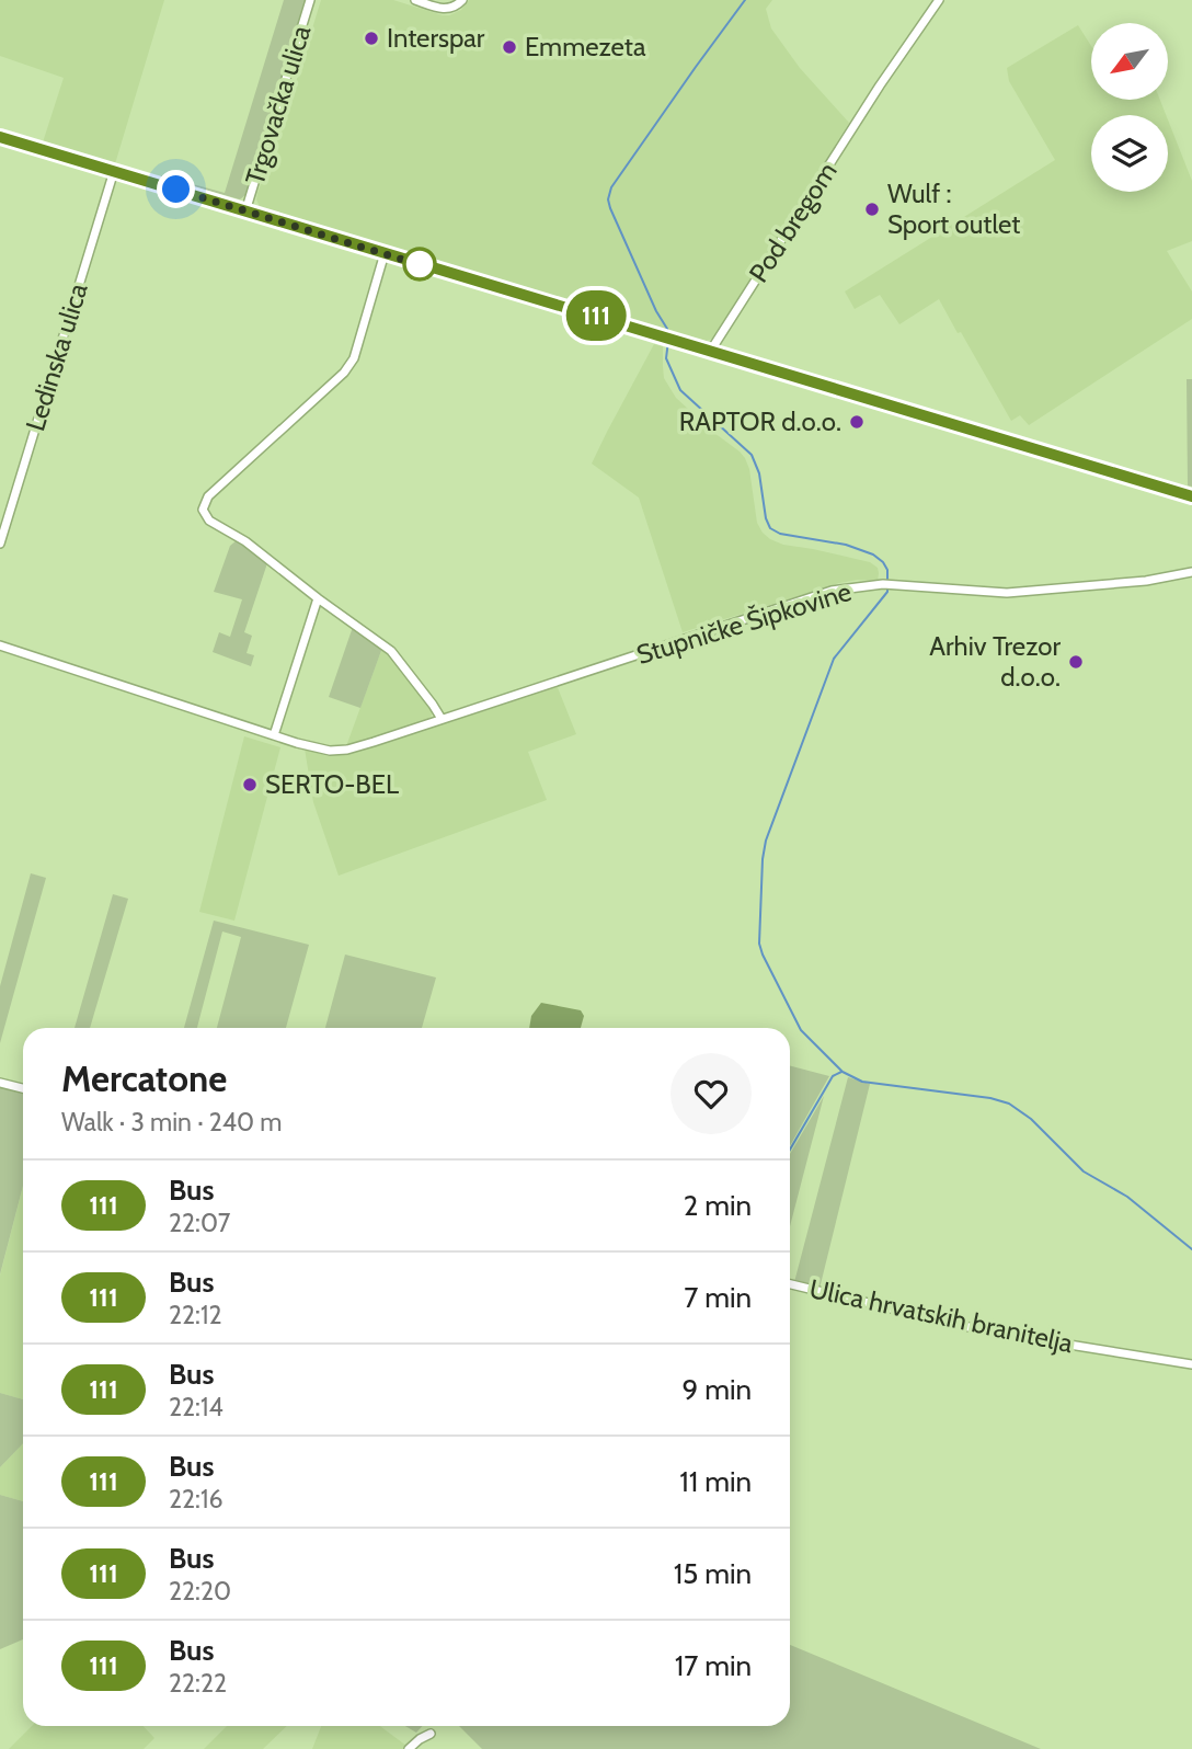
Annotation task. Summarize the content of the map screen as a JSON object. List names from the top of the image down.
{
  "streets": {
    "street": [
      "Trgovačka ulica",
      "Pod bregom",
      "Ledinska ulica",
      "Stupničke Šipkovine",
      "Ulica hrvatskih branitelja"
    ]
  },
  "places": [
    "Interspar",
    "Emmezeta",
    "Wulf : Sport outlet",
    "RAPTOR d.o.o.",
    "Arhiv Trezor d.o.o.",
    "SERTO-BEL"
  ],
  "lines": ["bus line 111"],
  "north": "bottom left",
  "page": {
    "on_map": "111",
    "heading": ["Mercatone", "Walk · 3 min · 240 m"],
    "list": [
      {
        "mark": "111",
        "name": "Bus",
        "note": "22:07",
        "value": "2 min"
      },
      {
        "mark": "111",
        "name": "Bus",
        "note": "22:12",
        "value": "7 min"
      },
      {
        "mark": "111",
        "name": "Bus",
        "note": "22:14",
        "value": "9 min"
      },
      {
        "mark": "111",
        "name": "Bus",
        "note": "22:16",
        "value": "11 min"
      },
      {
        "mark": "111",
        "name": "Bus",
        "note": "22:20",
        "value": "15 min"
      },
      {
        "mark": "111",
        "name": "Bus",
        "note": "22:22",
        "value": "17 min"
      }
    ]
  }
}
